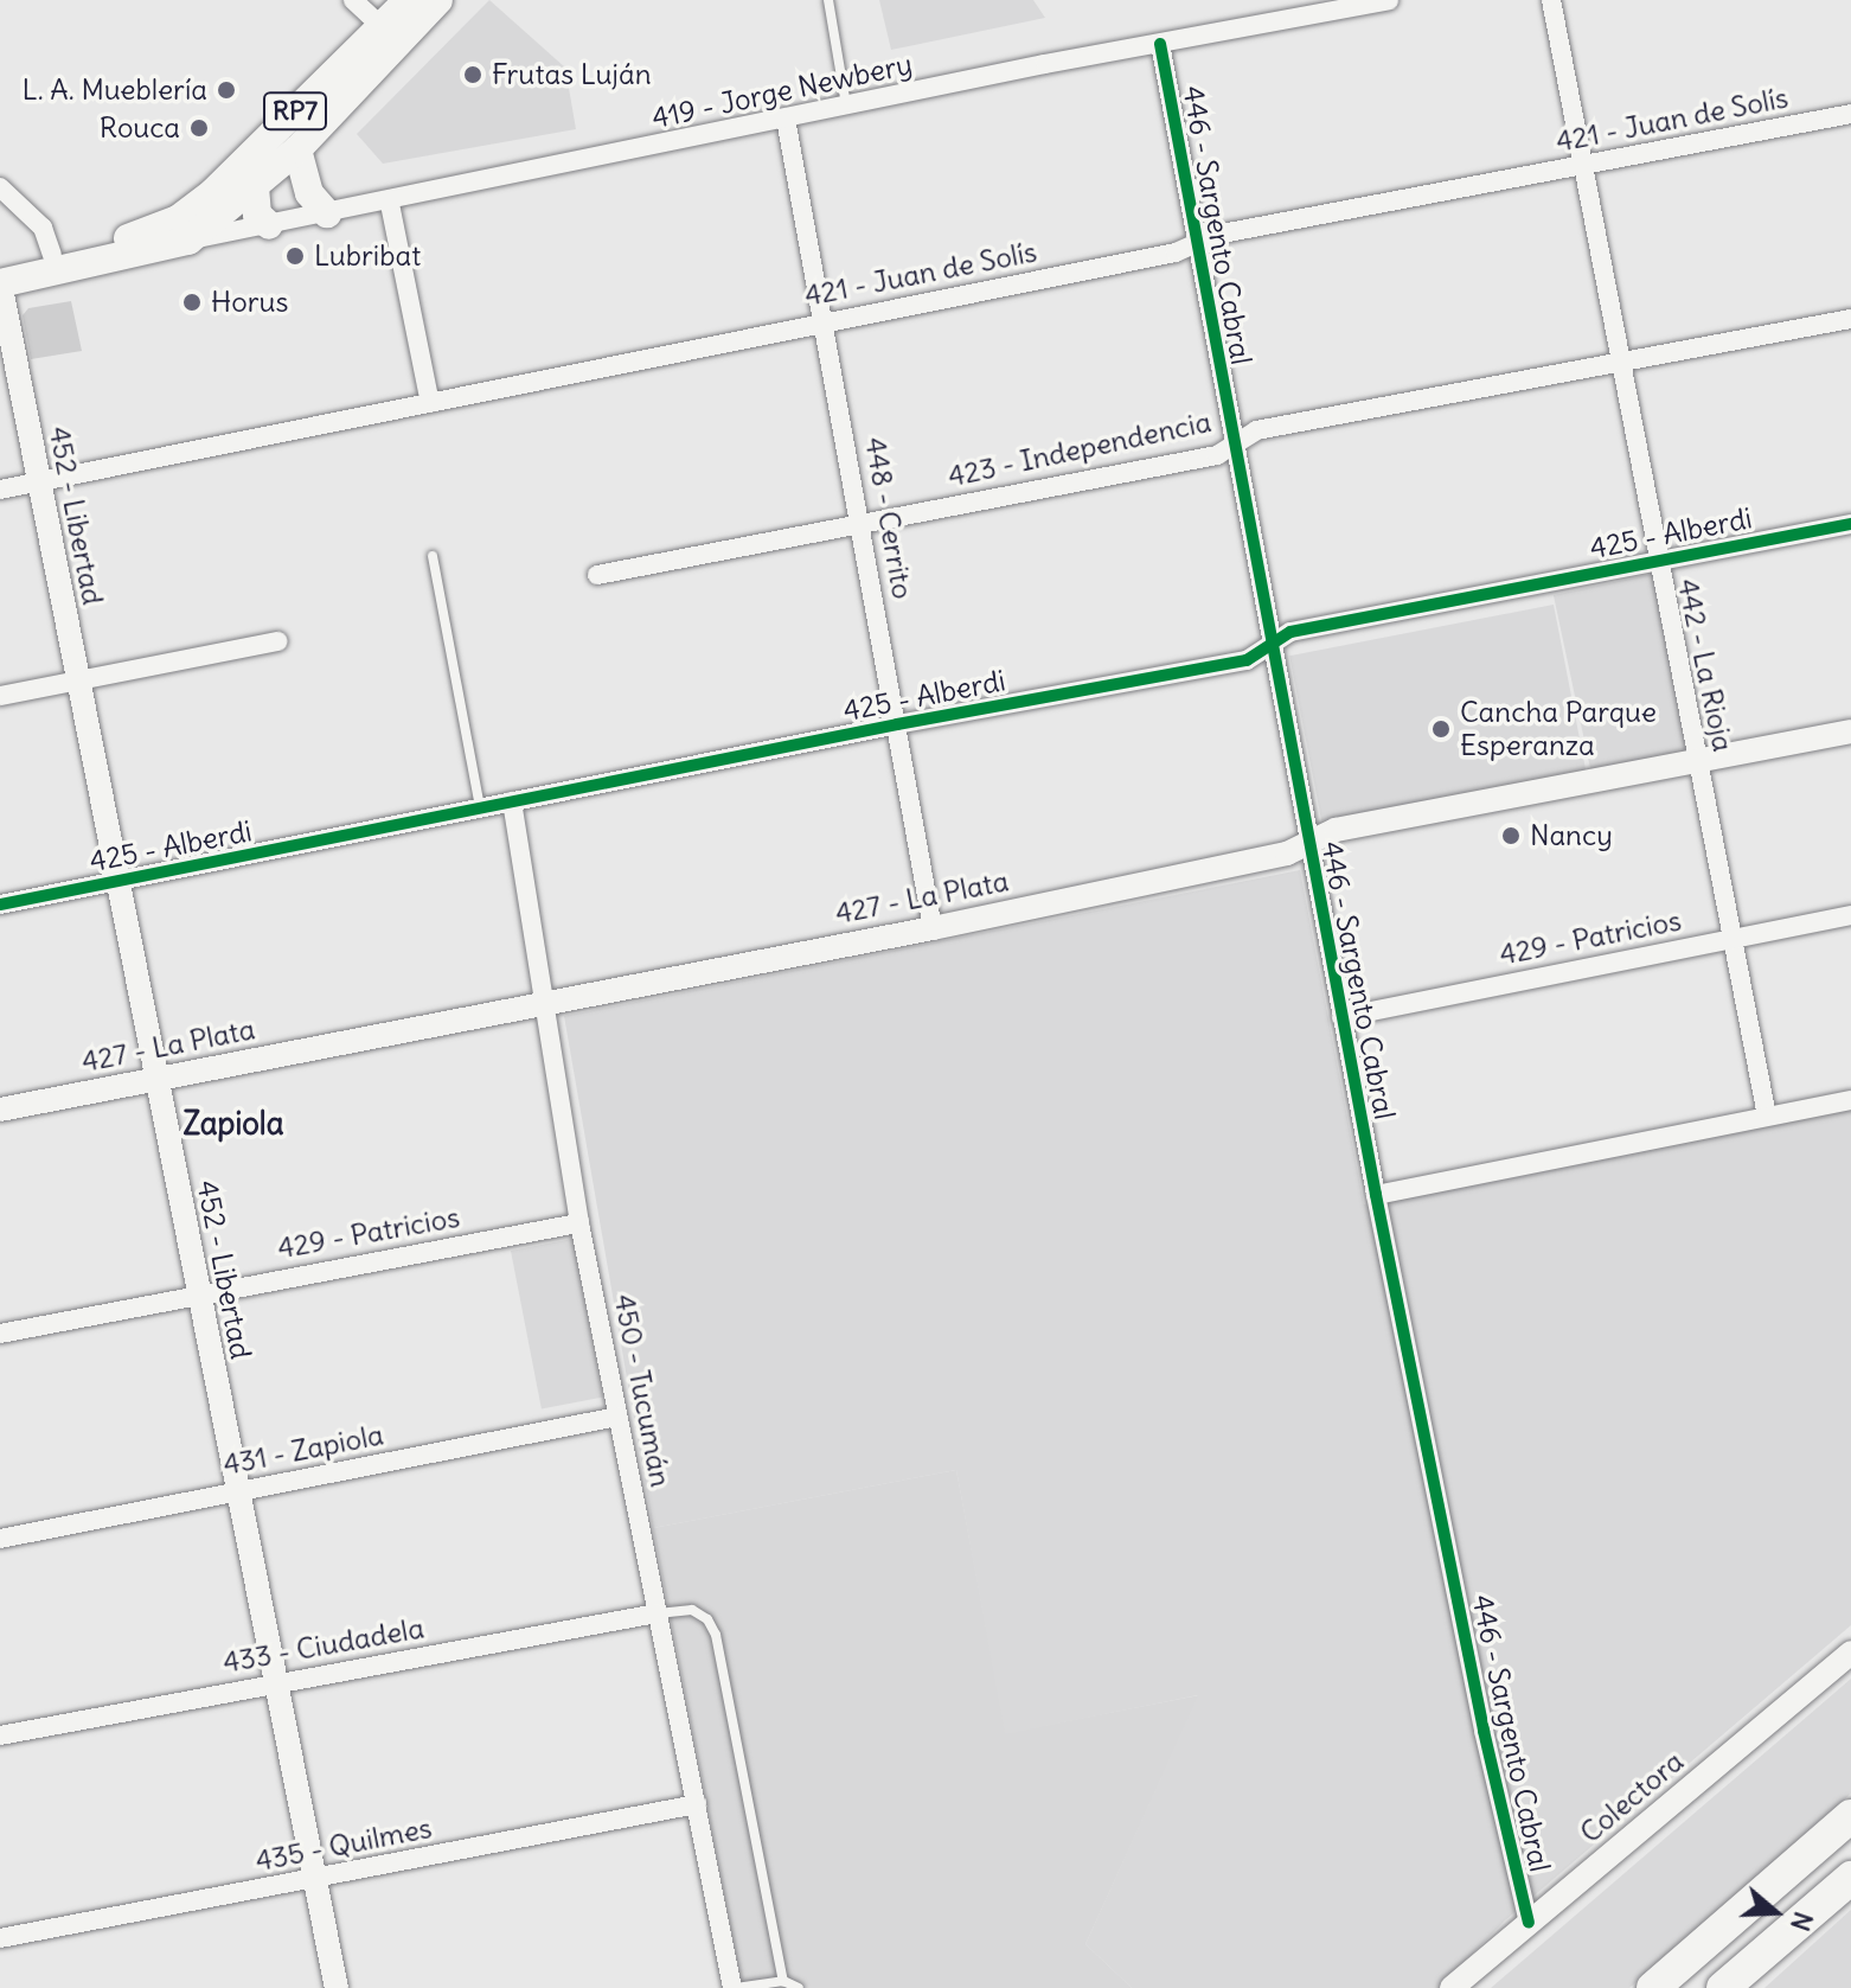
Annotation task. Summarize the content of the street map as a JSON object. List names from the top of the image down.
{
  "streets": {
    "main road": ["RP7"],
    "street": [
      "419 - Jorge Newbery",
      "421 - Juan de Solís",
      "446 - Sargento Cabral",
      "423 - Independencia",
      "452 - Libertad",
      "448 - Cerrito",
      "425 - Alberdi",
      "442 - La Rioja",
      "427 - La Plata",
      "429 - Patricios",
      "450 - Tucumán",
      "431 - Zapiola",
      "433 - Ciudadela",
      "Colectora",
      "435 - Quilmes"
    ]
  },
  "crossings": [
    ["419 - Jorge Newbery", "RP7"],
    ["419 - Jorge Newbery", "446 - Sargento Cabral"],
    ["419 - Jorge Newbery", "448 - Cerrito"],
    ["RP7", "452 - Libertad"],
    ["421 - Juan de Solís", "446 - Sargento Cabral"],
    ["421 - Juan de Solís", "452 - Libertad"],
    ["421 - Juan de Solís", "448 - Cerrito"],
    ["421 - Juan de Solís", "442 - La Rioja"],
    ["446 - Sargento Cabral", "423 - Independencia"],
    ["446 - Sargento Cabral", "425 - Alberdi"],
    ["446 - Sargento Cabral", "427 - La Plata"],
    ["446 - Sargento Cabral", "429 - Patricios"],
    ["446 - Sargento Cabral", "Colectora"],
    ["423 - Independencia", "448 - Cerrito"],
    ["423 - Independencia", "442 - La Rioja"],
    ["452 - Libertad", "425 - Alberdi"],
    ["452 - Libertad", "427 - La Plata"],
    ["452 - Libertad", "429 - Patricios"],
    ["452 - Libertad", "431 - Zapiola"],
    ["452 - Libertad", "433 - Ciudadela"],
    ["452 - Libertad", "435 - Quilmes"],
    ["448 - Cerrito", "425 - Alberdi"],
    ["448 - Cerrito", "427 - La Plata"],
    ["425 - Alberdi", "442 - La Rioja"],
    ["425 - Alberdi", "450 - Tucumán"],
    ["442 - La Rioja", "427 - La Plata"],
    ["442 - La Rioja", "429 - Patricios"],
    ["427 - La Plata", "450 - Tucumán"],
    ["429 - Patricios", "450 - Tucumán"],
    ["450 - Tucumán", "431 - Zapiola"],
    ["450 - Tucumán", "433 - Ciudadela"],
    ["450 - Tucumán", "435 - Quilmes"]
  ],
  "districts": ["Zapiola"],
  "places": [
    "Frutas Luján",
    "L. A. Mueblería",
    "Rouca",
    "Lubribat",
    "Horus",
    "Cancha Parque Esperanza",
    "Nancy"
  ],
  "north": "right"
}
